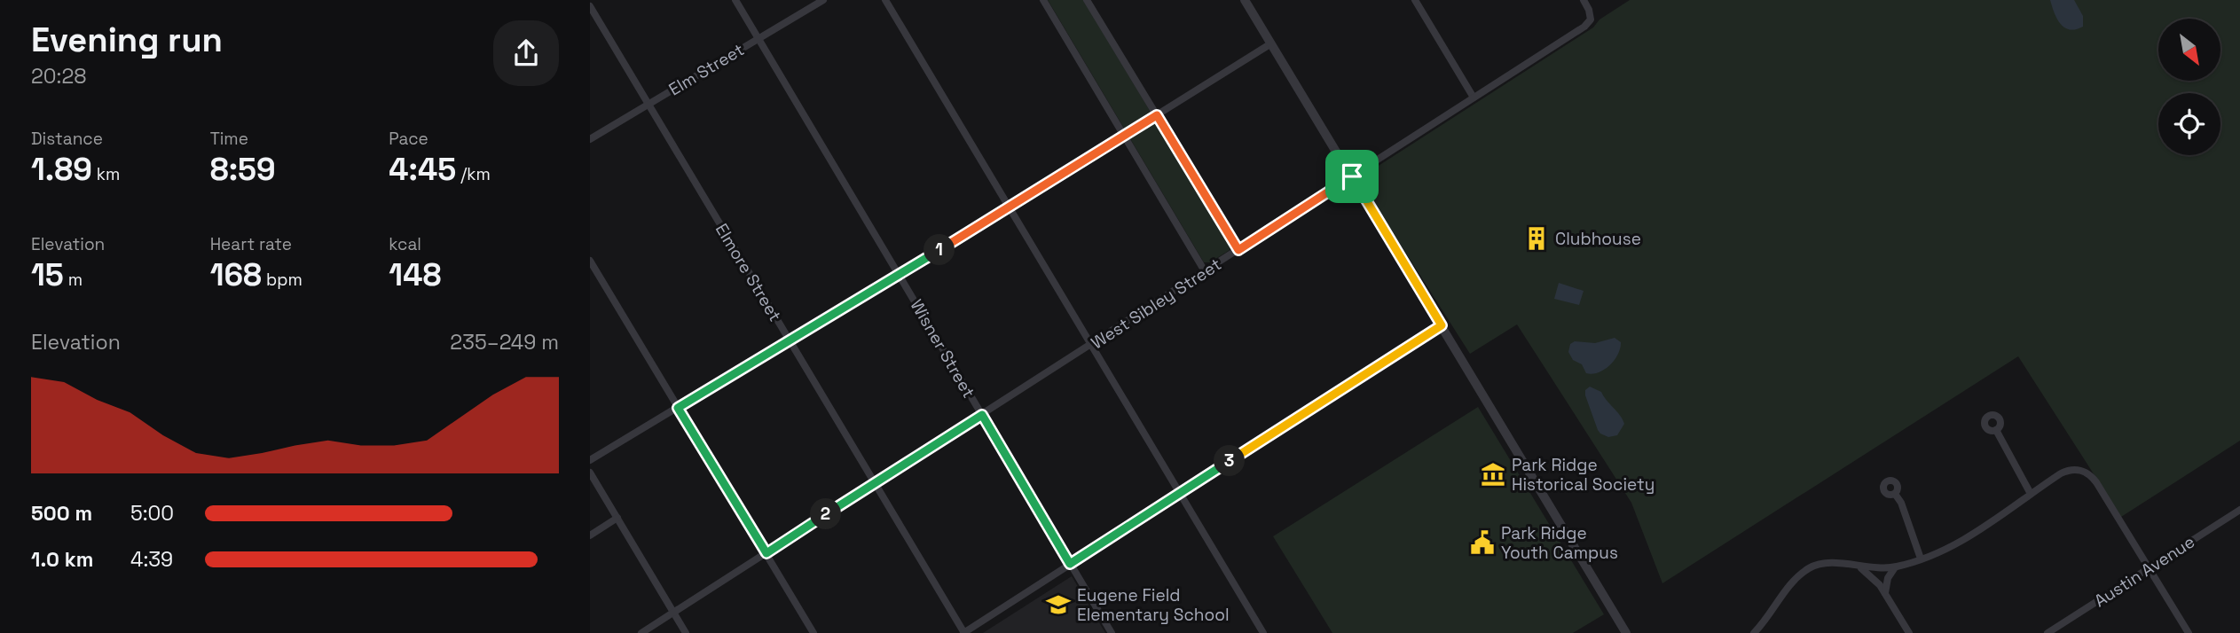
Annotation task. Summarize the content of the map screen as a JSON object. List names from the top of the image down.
{
  "streets": {
    "street": [
      "Elm Street",
      "Elmore Street",
      "West Sibley Street",
      "Wisner Street",
      "Austin Avenue"
    ]
  },
  "crossings": [
    ["Elm Street", "Elmore Street"],
    ["Elm Street", "Wisner Street"],
    ["Elmore Street", "West Sibley Street"],
    ["West Sibley Street", "Wisner Street"]
  ],
  "places": {
    "building": ["Clubhouse"],
    "museum": ["Park Ridge Historical Society"],
    "public building": ["Park Ridge Youth Campus"],
    "school or university": ["Eugene Field Elementary School"]
  },
  "north": "bottom right",
  "page": {
    "heading": ["Evening run", "20:28"],
    "stats": [
      ["Distance", "1.89 km"],
      ["Time", "8:59"],
      ["Pace", "4:45 /km"],
      ["Elevation", "15 m"],
      ["Heart rate", "168 bpm"],
      ["kcal", "148"]
    ],
    "pins": ["1", "3", "2"],
    "chart": ["Elevation", "235–249 m"],
    "list": [
      {
        "name": "500 m",
        "note": "5:00"
      },
      {
        "name": "1.0 km",
        "note": "4:39"
      }
    ]
  }
}
